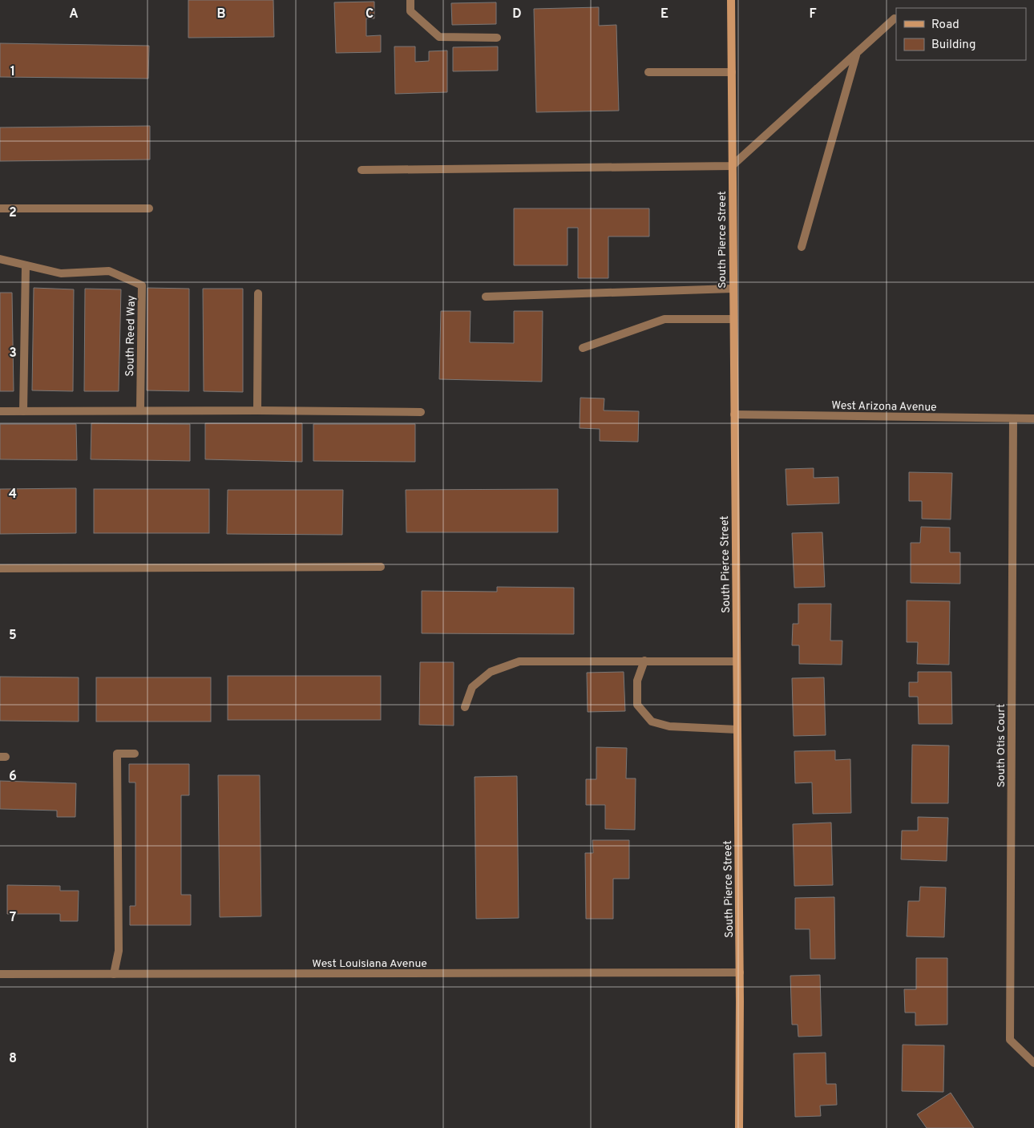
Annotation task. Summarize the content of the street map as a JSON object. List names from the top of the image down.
{
  "streets": {
    "street": [
      "South Pierce Street",
      "South Reed Way",
      "West Arizona Avenue",
      "South Otis Court",
      "West Louisiana Avenue"
    ]
  },
  "crossings": [
    ["South Pierce Street", "West Arizona Avenue"],
    ["South Pierce Street", "West Louisiana Avenue"],
    ["West Arizona Avenue", "South Otis Court"]
  ],
  "legend": ["Road", "Building"],
  "grid": {
    "columns": [
      "A",
      "B",
      "C",
      "D",
      "E",
      "F"
    ],
    "rows": [
      "1",
      "2",
      "3",
      "4",
      "5",
      "6",
      "7",
      "8"
    ]
  }
}
